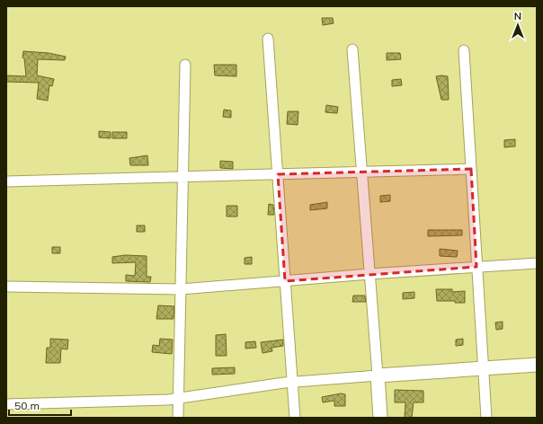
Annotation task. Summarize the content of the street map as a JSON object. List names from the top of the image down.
{
  "scale_bar": "50 m",
  "north": "top"
}
